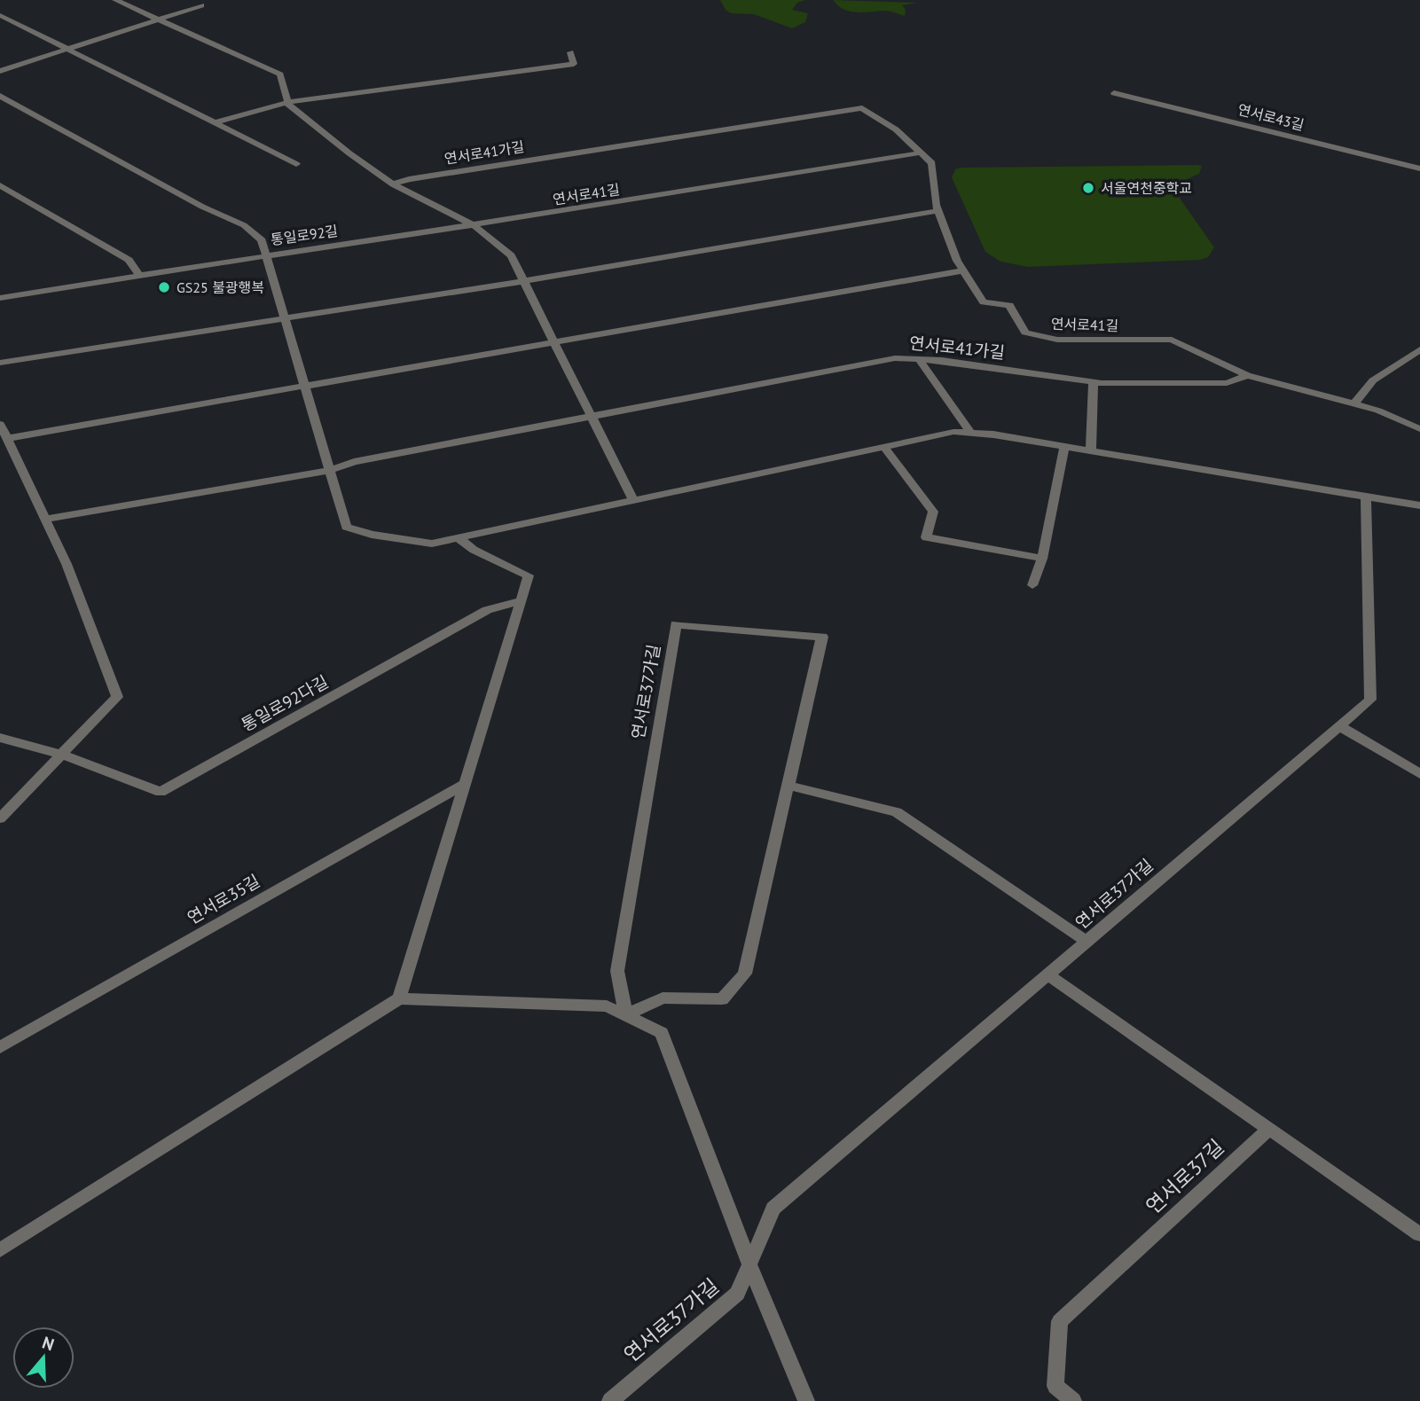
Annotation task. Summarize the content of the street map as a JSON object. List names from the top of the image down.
{
  "streets": {
    "street": [
      "연서로43길",
      "연서로41가길",
      "연서로41길",
      "통일로92길",
      "연서로37가길",
      "통일로92다길",
      "연서로35길",
      "연서로37길"
    ]
  },
  "crossings": [
    ["연서로41가길", "연서로41길"],
    ["연서로41길", "통일로92길"]
  ],
  "places": ["서울연천중학교", "GS25 불광행복"],
  "north": "top"
}
